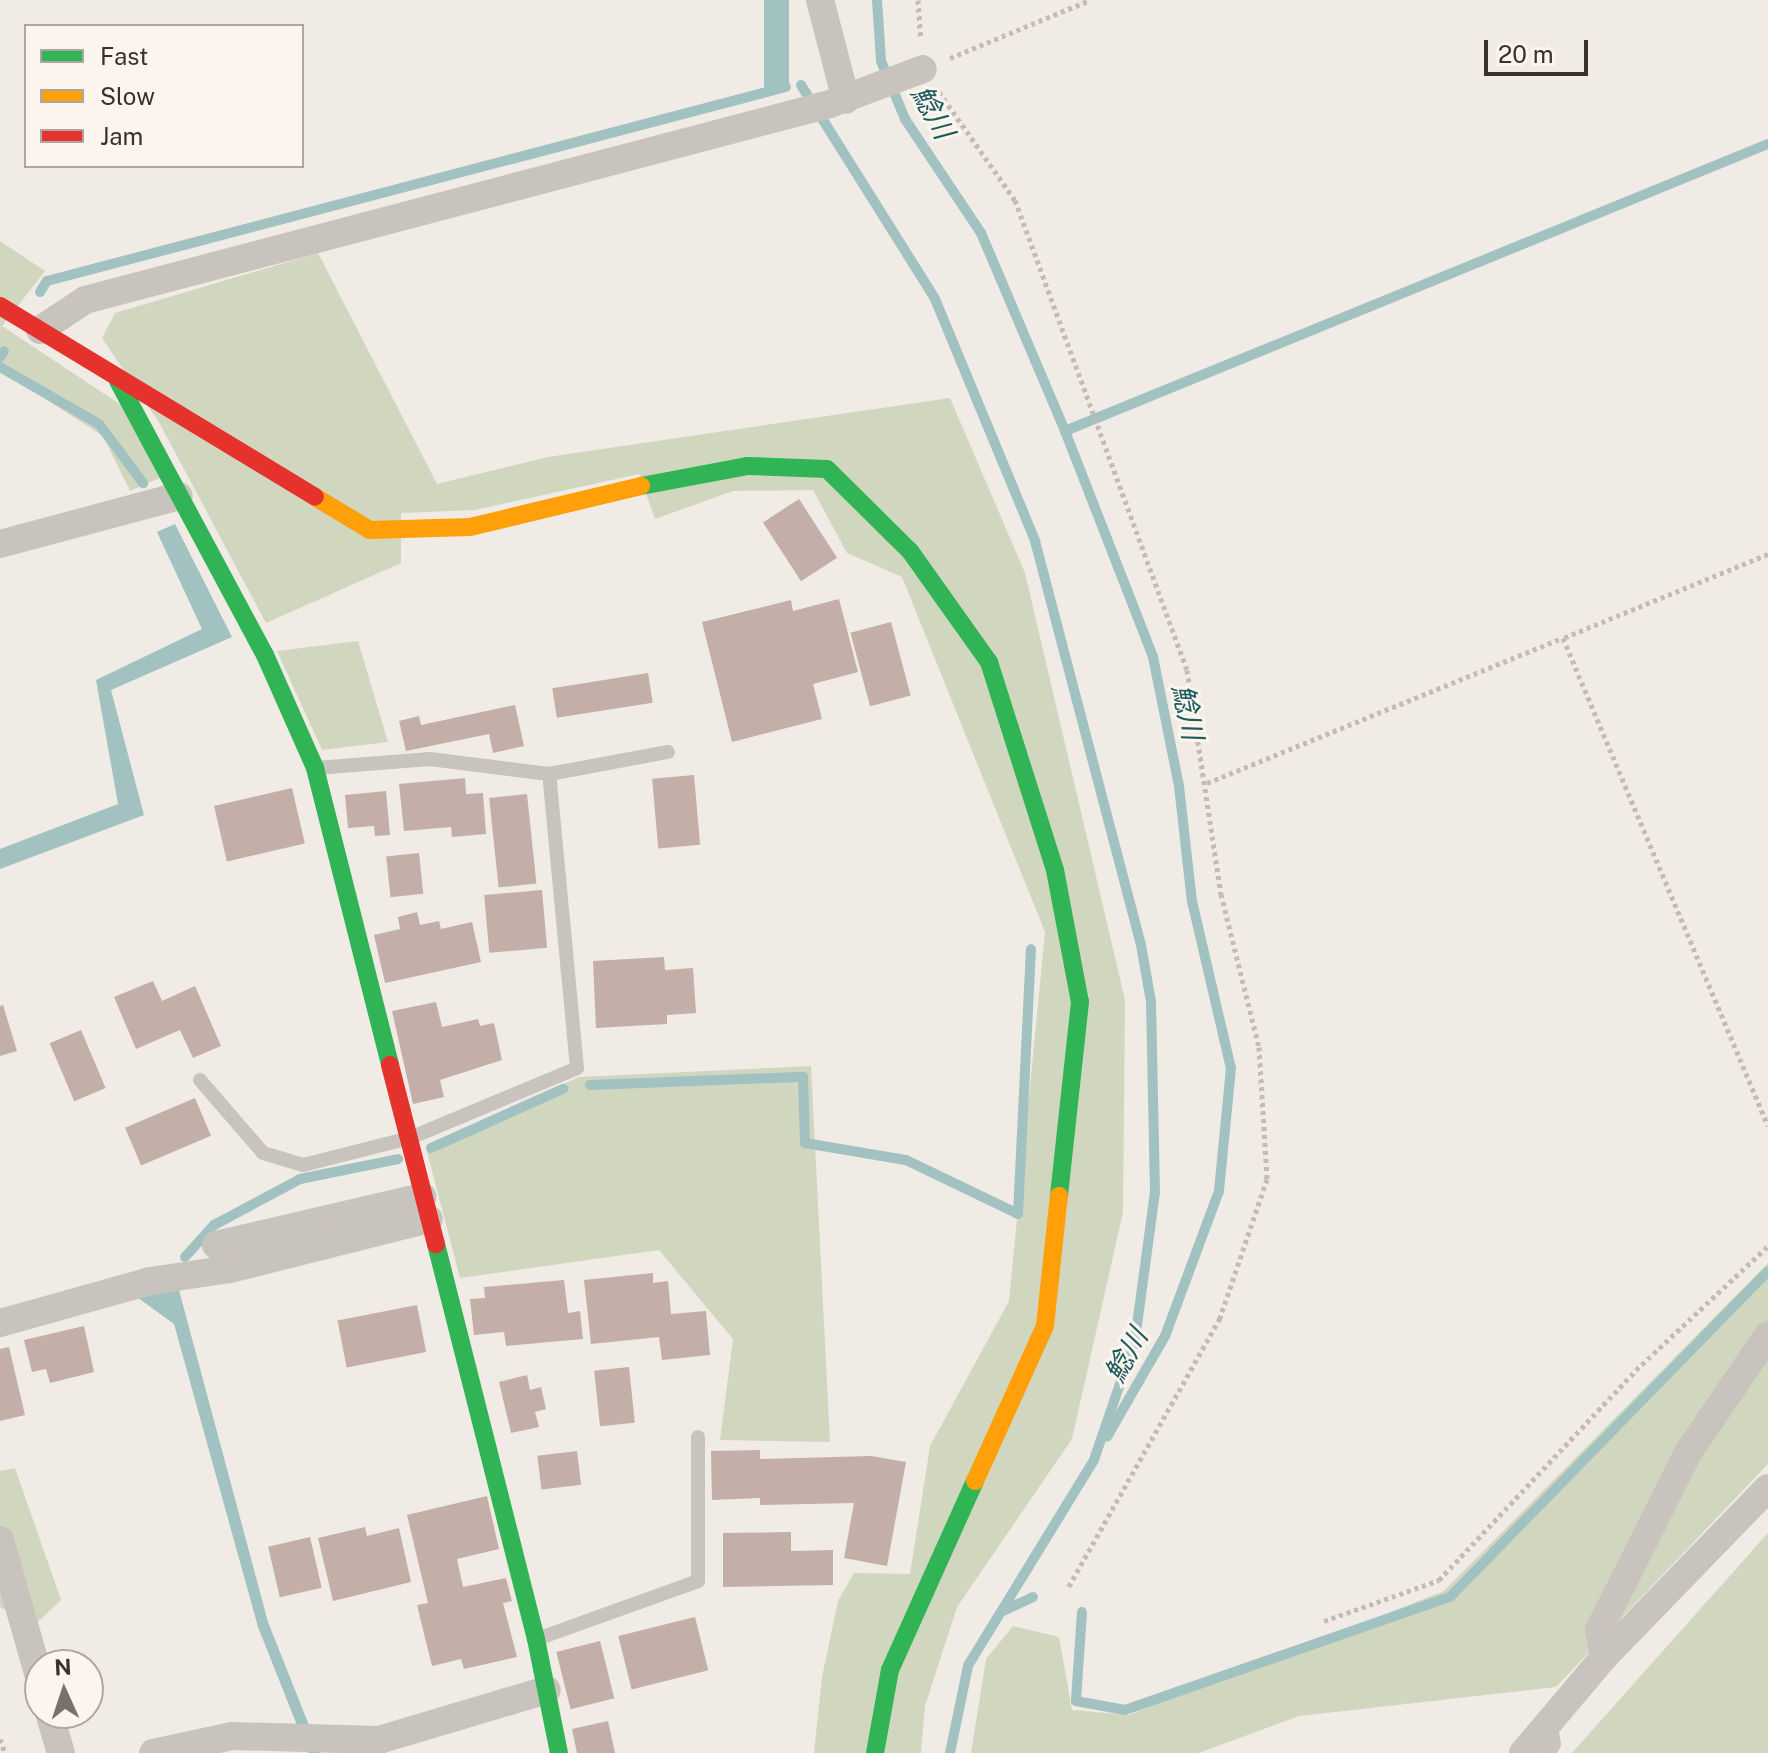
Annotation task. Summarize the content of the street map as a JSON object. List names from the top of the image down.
{
  "water": ["鯰川"],
  "legend": ["Fast", "Slow", "Jam"],
  "scale_bar": "20 m",
  "north": "top"
}
